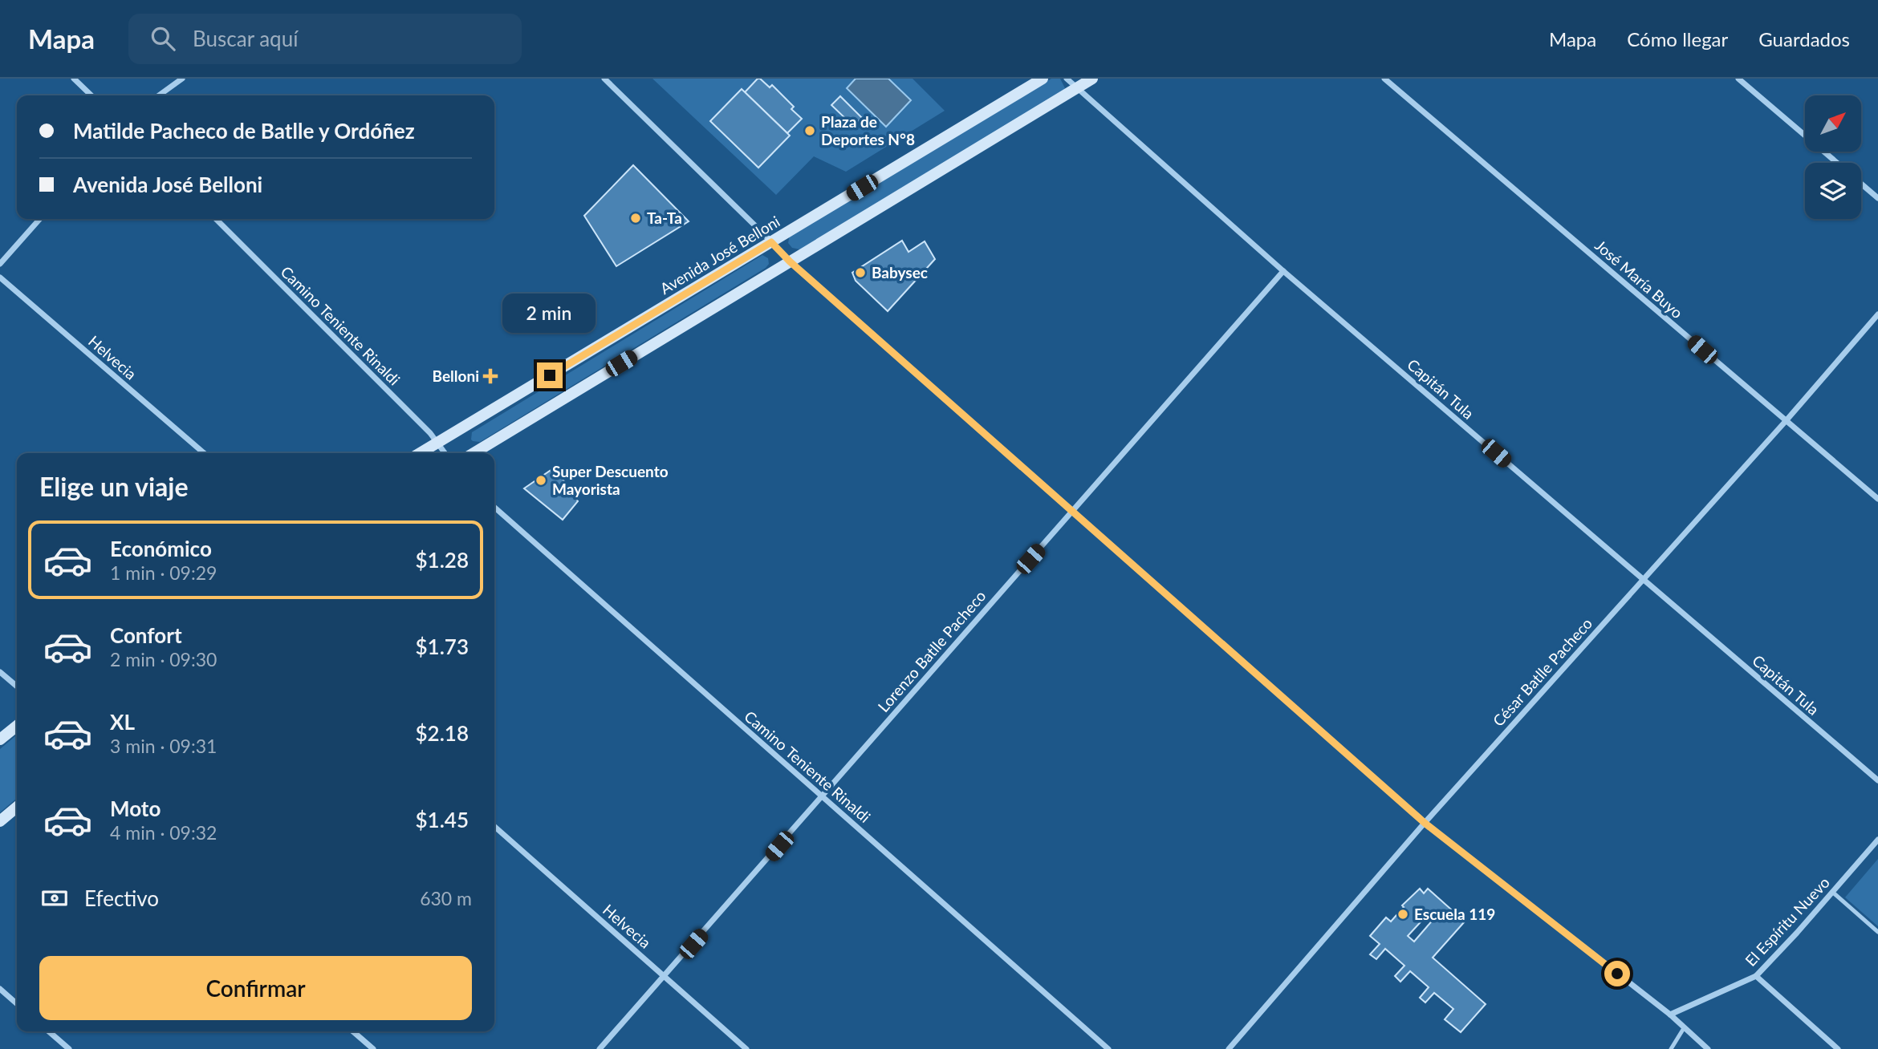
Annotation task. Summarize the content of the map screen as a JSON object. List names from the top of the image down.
{
  "streets": {
    "main road": ["Avenida José Belloni"],
    "street": [
      "José María Buyo",
      "Camino Teniente Rinaldi",
      "Helvecia",
      "Capitán Tula",
      "Lorenzo Batlle Pacheco",
      "César Batlle Pacheco",
      "El Espíritu Nuevo"
    ]
  },
  "crossings": [
    ["Avenida José Belloni", "Camino Teniente Rinaldi"],
    ["José María Buyo", "César Batlle Pacheco"],
    ["Camino Teniente Rinaldi", "Lorenzo Batlle Pacheco"],
    ["Helvecia", "Lorenzo Batlle Pacheco"],
    ["Capitán Tula", "Lorenzo Batlle Pacheco"],
    ["Capitán Tula", "César Batlle Pacheco"]
  ],
  "places": {
    "other": [
      "Plaza de Deportes N°8",
      "Ta-Ta",
      "Babysec",
      "Super Descuento Mayorista",
      "Escuela 119"
    ],
    "health": ["Belloni"]
  },
  "north": "top right",
  "page": {
    "header": "Mapa",
    "search": "Buscar aquí",
    "nav": ["Mapa", "Cómo llegar", "Guardados"],
    "banner": ["Matilde Pacheco de Batlle y Ordóñez", "Avenida José Belloni"],
    "bubble": "2 min",
    "heading": "Elige un viaje",
    "list": [
      {
        "name": "Económico",
        "note": "1 min · 09:29",
        "value": "$1.28"
      },
      {
        "name": "Confort",
        "note": "2 min · 09:30",
        "value": "$1.73"
      },
      {
        "name": "XL",
        "note": "3 min · 09:31",
        "value": "$2.18"
      },
      {
        "name": "Moto",
        "note": "4 min · 09:32",
        "value": "$1.45"
      }
    ],
    "pay": ["Efectivo", "630 m"],
    "buttons": "Confirmar"
  }
}
